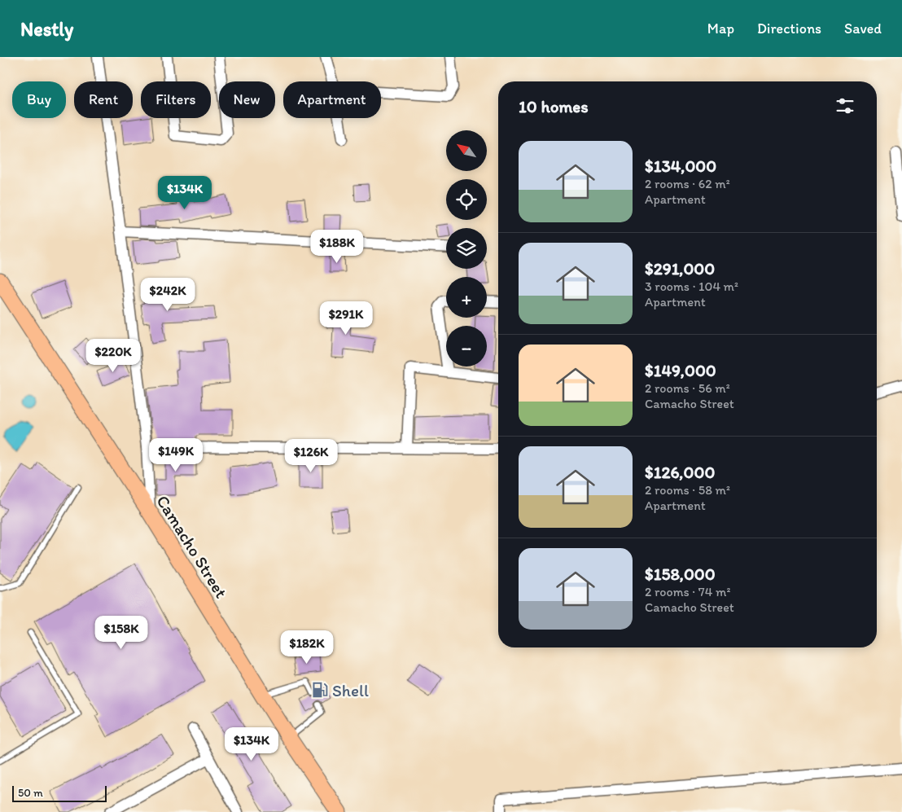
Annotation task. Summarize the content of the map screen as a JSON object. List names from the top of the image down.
{
  "streets": {
    "main road": ["Camacho Street"]
  },
  "places": {
    "fuel station": ["Shell"]
  },
  "scale_bar": "50 m",
  "north": "top left",
  "page": {
    "header": "Nestly",
    "nav": ["Map", "Directions", "Saved"],
    "chip": [
      "Buy",
      "Rent",
      "Filters",
      "New",
      "Apartment"
    ],
    "heading": "10 homes",
    "map_buttons": ["+", "−"],
    "list": [
      {
        "name": "$134,000",
        "note": "2 rooms · 62 m² · Apartment"
      },
      {
        "name": "$291,000",
        "note": "3 rooms · 104 m² · Apartment"
      },
      {
        "name": "$149,000",
        "note": "2 rooms · 56 m² · Camacho Street"
      },
      {
        "name": "$126,000",
        "note": "2 rooms · 58 m² · Apartment"
      },
      {
        "name": "$158,000",
        "note": "2 rooms · 74 m² · Camacho Street"
      }
    ],
    "price": [
      "$134K",
      "$188K",
      "$242K",
      "$291K",
      "$220K",
      "$149K",
      "$126K",
      "$158K",
      "$182K",
      "$134K"
    ],
    "scale": "50 m"
  }
}
